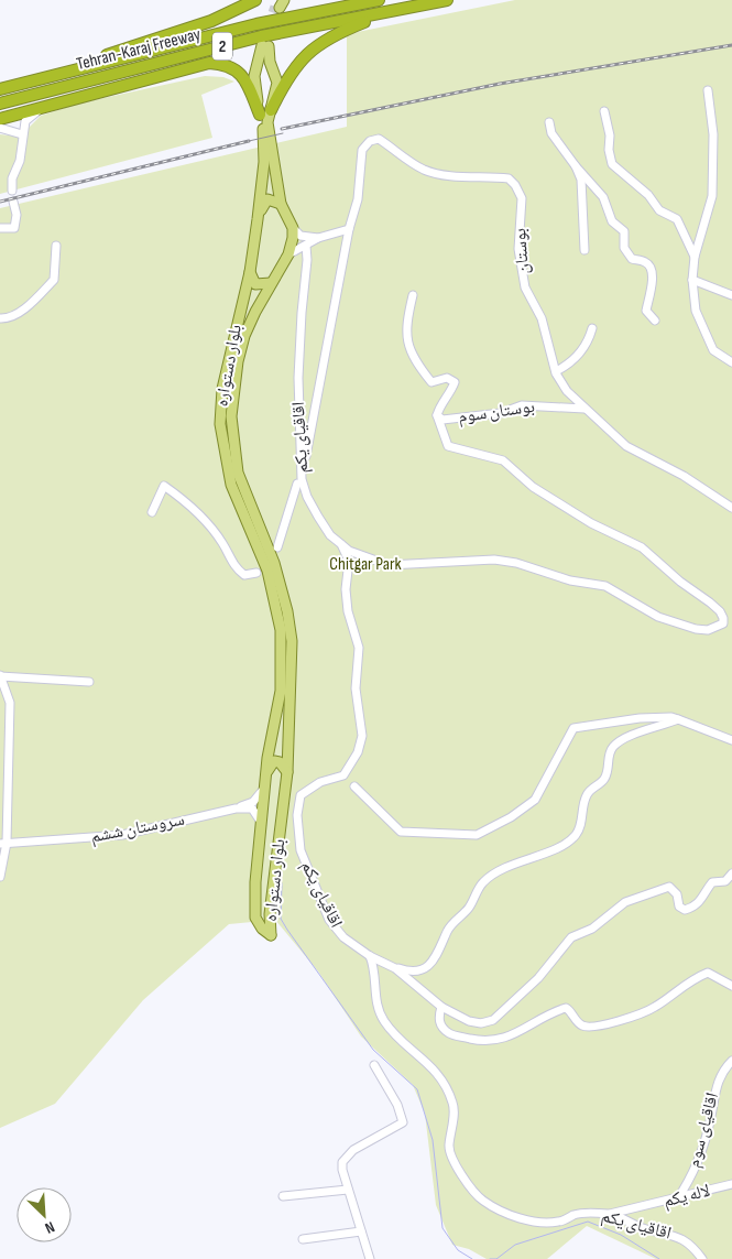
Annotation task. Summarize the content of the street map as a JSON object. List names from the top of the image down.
{
  "streets": {
    "highway": ["2", "Tehran-Karaj Freeway"],
    "main road": ["بلوار دستواره"],
    "street": [
      "بوستان",
      "بوستان سوم",
      "اقاقیای یکم",
      "سروستان ششم",
      "اقاقیای سوم",
      "لاله یکم"
    ]
  },
  "crossings": [
    ["بوستان", "بوستان سوم"],
    ["بلوار دستواره", "سروستان ششم"],
    ["اقاقیای یکم", "لاله یکم"],
    ["اقاقیای سوم", "لاله یکم"]
  ],
  "parks": ["Chitgar Park"],
  "north": "bottom right"
}
